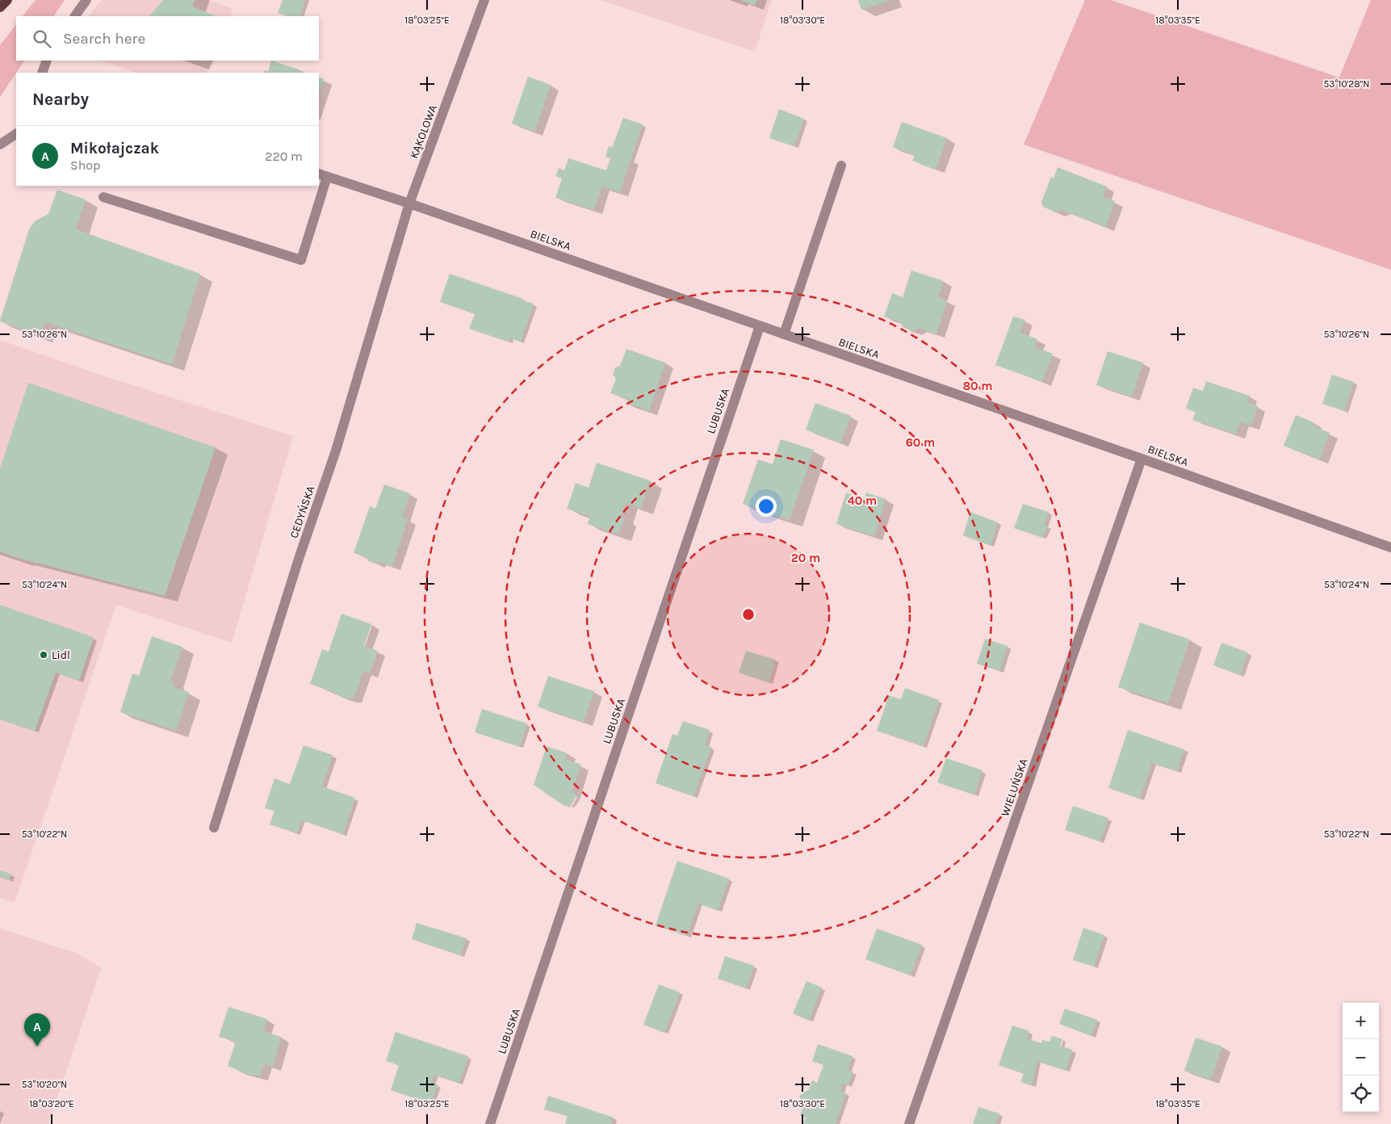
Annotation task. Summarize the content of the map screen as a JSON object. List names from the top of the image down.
{
  "streets": {
    "street": [
      "KĄKOLOWA",
      "BIELSKA",
      "LUBUSKA",
      "CEDYŃSKA",
      "WIELUŃSKA"
    ]
  },
  "crossings": [
    ["KĄKOLOWA", "BIELSKA"],
    ["KĄKOLOWA", "CEDYŃSKA"],
    ["BIELSKA", "LUBUSKA"],
    ["BIELSKA", "CEDYŃSKA"],
    ["BIELSKA", "WIELUŃSKA"]
  ],
  "places": ["Lidl"],
  "page": {
    "search": "Search here",
    "heading": "Nearby",
    "list": [
      {
        "mark": "A",
        "name": "Mikołajczak",
        "note": "Shop",
        "value": "220 m"
      }
    ],
    "map_buttons": ["+", "−"],
    "pins": "A"
  },
  "coordinates": [
    "18°03'25\"E",
    "18°03'30\"E",
    "18°03'35\"E",
    "53°10'28\"N",
    "53°10'26\"N",
    "53°10'24\"N",
    "53°10'22\"N",
    "53°10'20\"N",
    "18°03'20\"E"
  ],
  "rings": [
    "80 m",
    "60 m",
    "40 m",
    "20 m"
  ]
}
